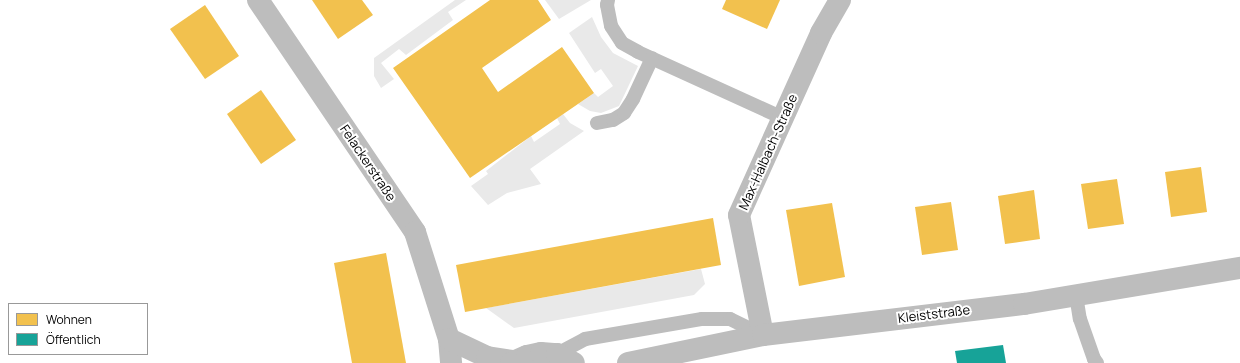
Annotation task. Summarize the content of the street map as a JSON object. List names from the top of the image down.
{
  "streets": {
    "street": ["Max-Halbach-Straße", "Felackerstraße", "Kleiststraße"]
  },
  "crossings": [
    ["Max-Halbach-Straße", "Kleiststraße"]
  ],
  "legend": ["Wohnen", "Öffentlich"]
}
